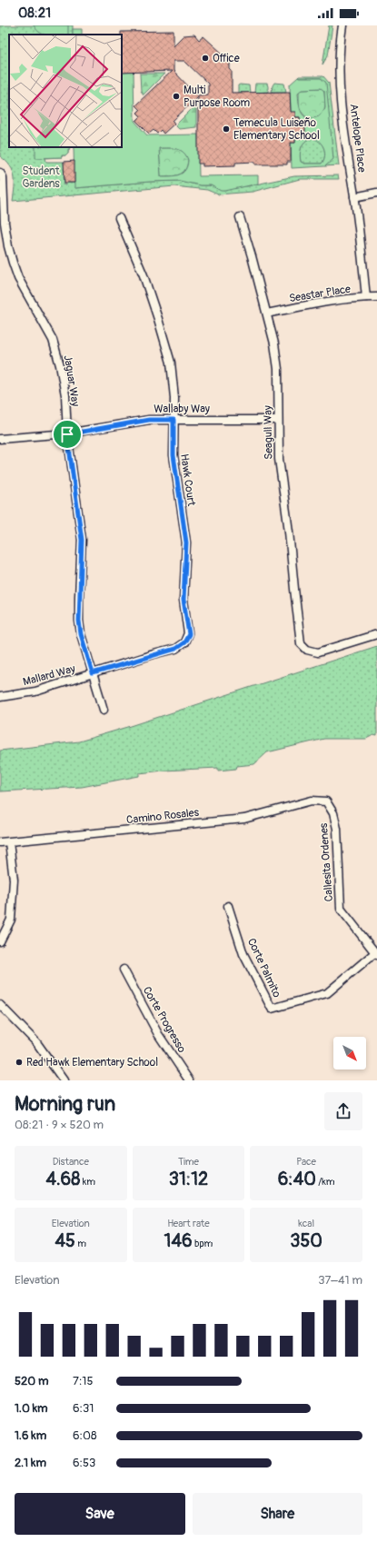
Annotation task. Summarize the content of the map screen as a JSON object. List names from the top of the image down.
{
  "streets": {
    "street": [
      "Antelope Place",
      "Seastar Place",
      "Jaguar Way",
      "Wallaby Way",
      "Seagull Way",
      "Hawk Court",
      "Mallard Way",
      "Camino Rosales",
      "Callesita Ordenes",
      "Corte Palmito",
      "Corte Progresso"
    ]
  },
  "crossings": [
    ["Antelope Place", "Seastar Place"],
    ["Seastar Place", "Seagull Way"],
    ["Jaguar Way", "Wallaby Way"],
    ["Jaguar Way", "Mallard Way"],
    ["Wallaby Way", "Seagull Way"],
    ["Wallaby Way", "Hawk Court"],
    ["Hawk Court", "Mallard Way"],
    ["Camino Rosales", "Callesita Ordenes"],
    ["Callesita Ordenes", "Corte Palmito"]
  ],
  "parks": ["Student Gardens"],
  "places": [
    "Office",
    "Multi Purpose Room",
    "Temecula Luiseño Elementary School",
    "Red Hawk Elementary School"
  ],
  "north": "bottom right",
  "page": {
    "status": "08:21",
    "heading": ["Morning run", "08:21 · 9 × 520 m"],
    "stats": [
      ["Distance", "4.68 km"],
      ["Time", "31:12"],
      ["Pace", "6:40 /km"],
      ["Elevation", "45 m"],
      ["Heart rate", "146 bpm"],
      ["kcal", "350"]
    ],
    "chart": ["Elevation", "37–41 m"],
    "list": [
      {
        "name": "520 m",
        "note": "7:15"
      },
      {
        "name": "1.0 km",
        "note": "6:31"
      },
      {
        "name": "1.6 km",
        "note": "6:08"
      },
      {
        "name": "2.1 km",
        "note": "6:53"
      }
    ],
    "buttons": ["Save", "Share"]
  }
}
